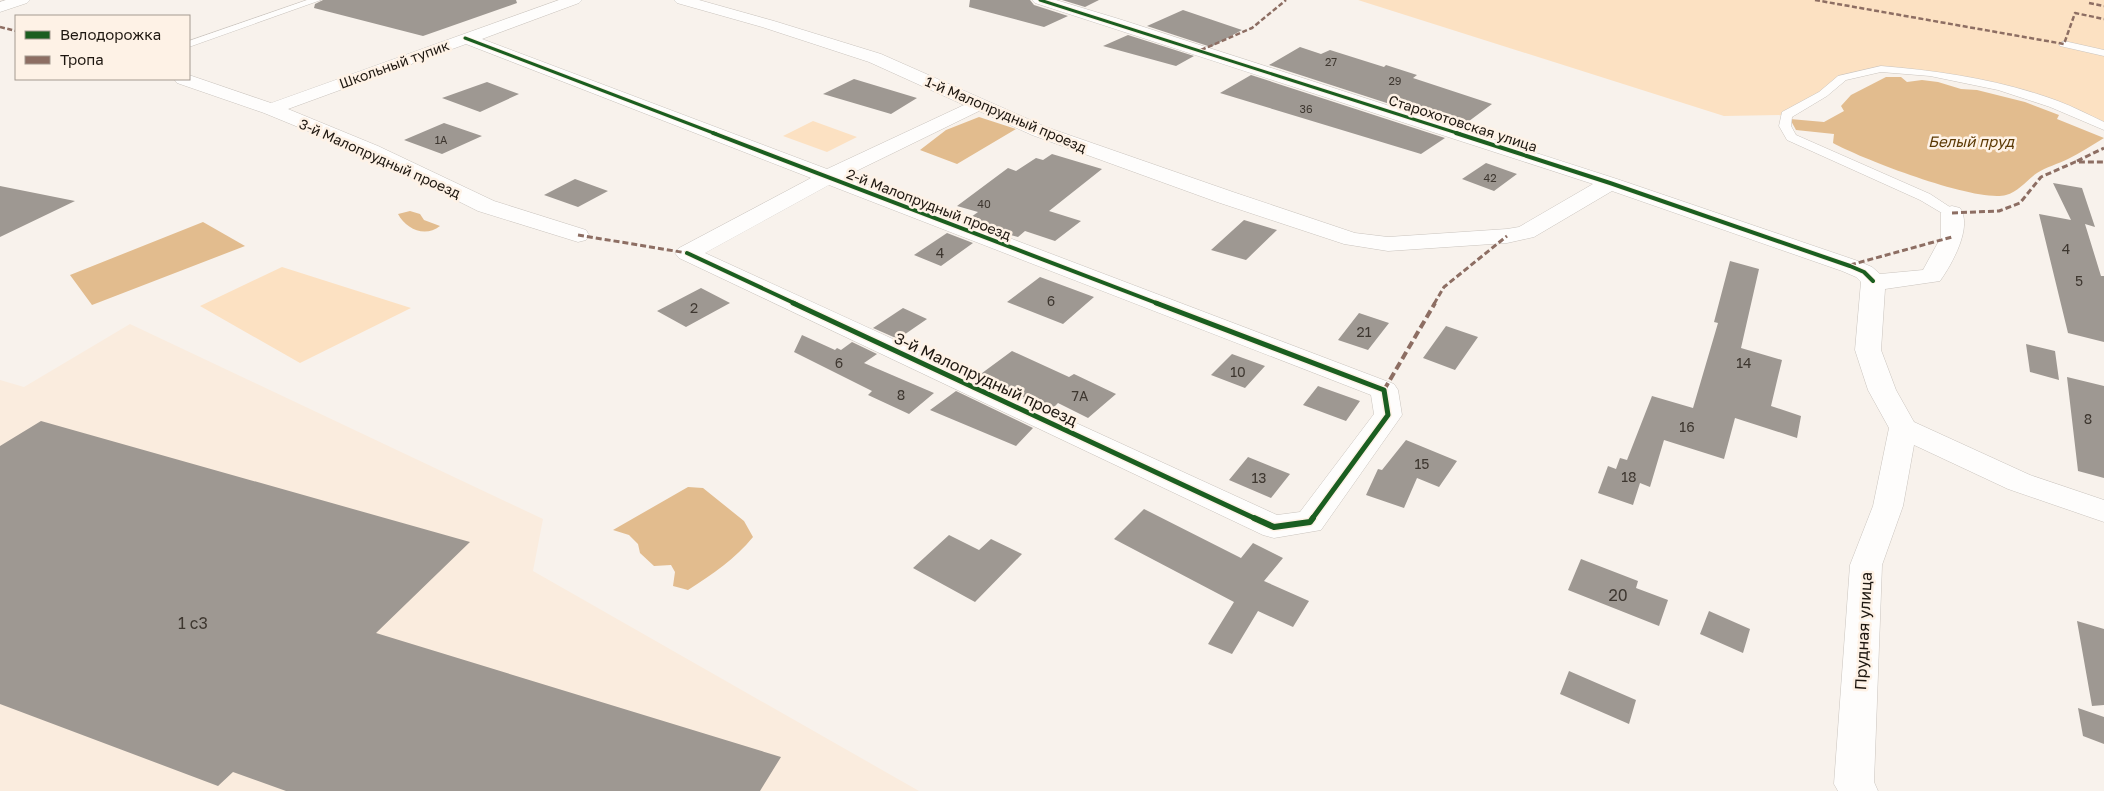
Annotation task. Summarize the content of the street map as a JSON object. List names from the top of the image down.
{
  "streets": {
    "street": [
      "Школьный тупик",
      "1-й Малопрудный проезд",
      "Старохотовская улица",
      "3-й Малопрудный проезд",
      "2-й Малопрудный проезд",
      "Прудная улица"
    ]
  },
  "crossings": [
    ["Школьный тупик", "3-й Малопрудный проезд"],
    ["Школьный тупик", "2-й Малопрудный проезд"],
    ["1-й Малопрудный проезд", "Старохотовская улица"],
    ["3-й Малопрудный проезд", "2-й Малопрудный проезд"]
  ],
  "water": ["Белый пруд"],
  "house_numbers": [
    "27",
    "29",
    "36",
    "1А",
    "42",
    "40",
    "4",
    "4",
    "5",
    "6",
    "2",
    "21",
    "6",
    "14",
    "10",
    "8",
    "7А",
    "8",
    "16",
    "15",
    "18",
    "13",
    "20",
    "1 с3"
  ],
  "legend": ["Велодорожка", "Тропа"]
}
